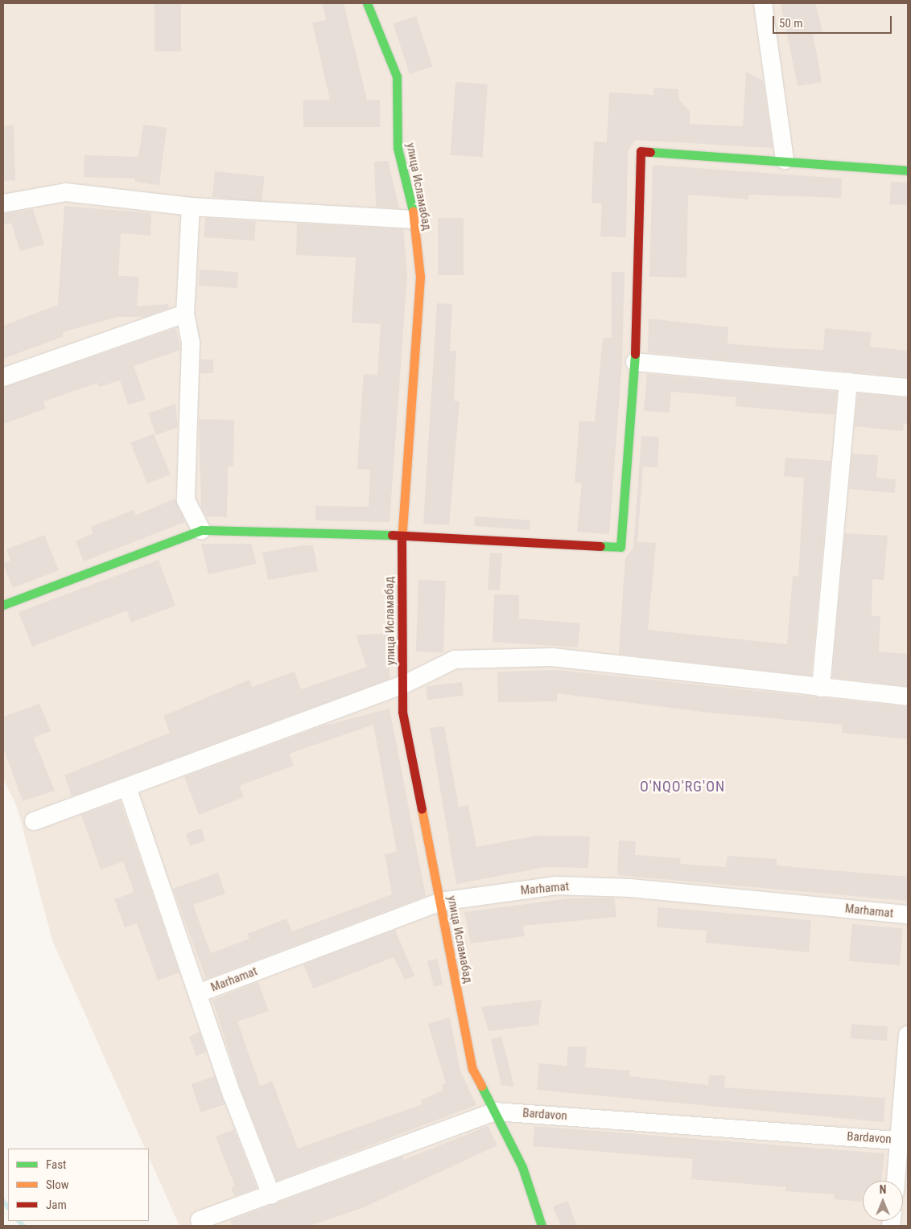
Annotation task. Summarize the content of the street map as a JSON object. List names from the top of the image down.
{
  "streets": {
    "street": ["улица Исламабад", "Marhamat", "Bardavon"]
  },
  "crossings": [
    ["улица Исламабад", "Marhamat"],
    ["улица Исламабад", "Bardavon"]
  ],
  "districts": ["O'NQO'RG'ON"],
  "legend": ["Fast", "Slow", "Jam"],
  "scale_bar": "50 m",
  "north": "top"
}
